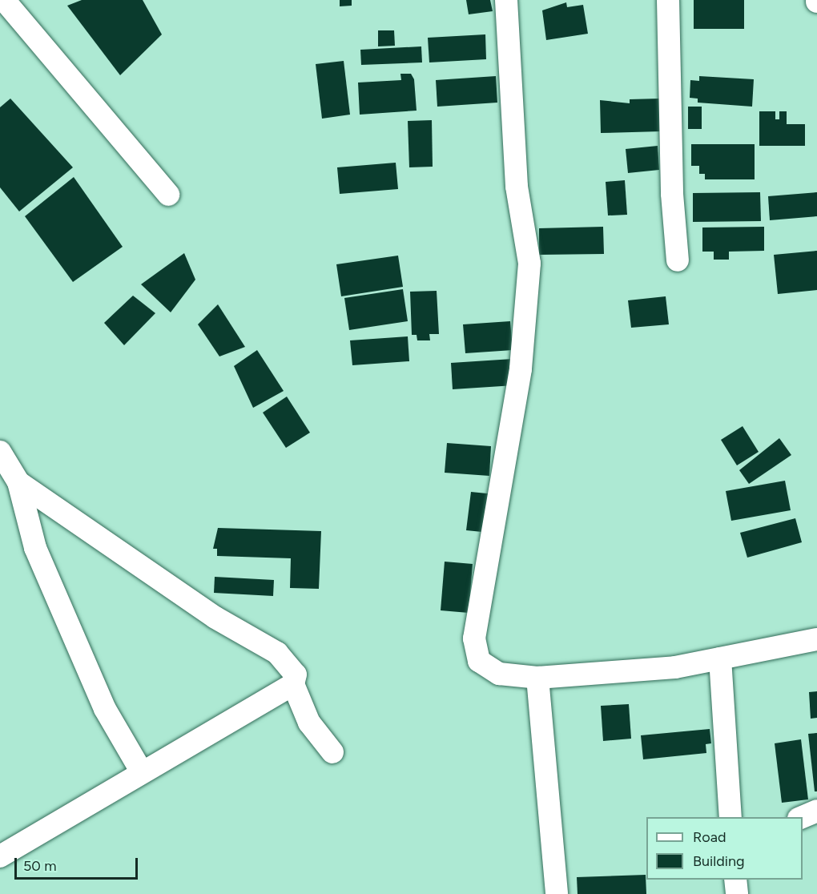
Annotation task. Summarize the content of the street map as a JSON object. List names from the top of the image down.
{
  "legend": ["Road", "Building"],
  "scale_bar": "50 m"
}
